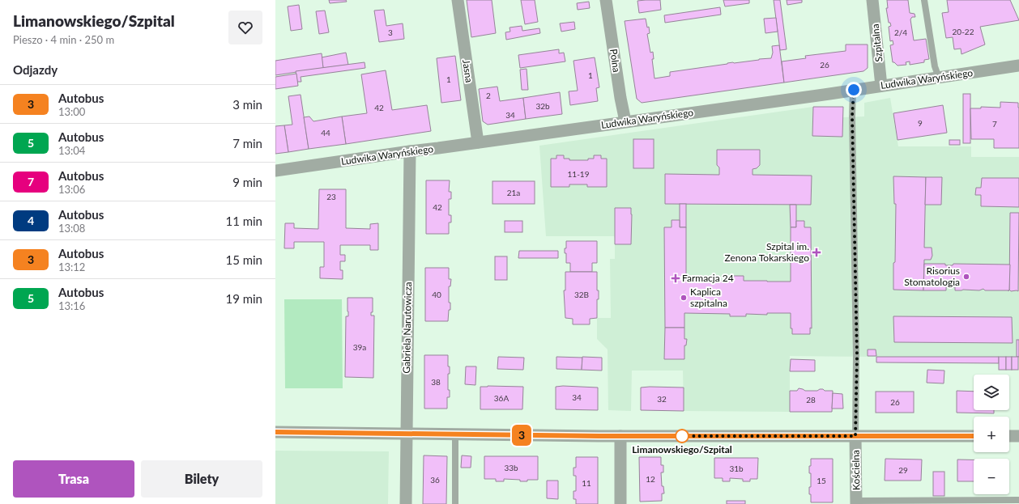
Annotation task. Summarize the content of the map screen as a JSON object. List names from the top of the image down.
{
  "streets": {
    "street": [
      "Szpitalna",
      "Polna",
      "Jasna",
      "Ludwika Waryńskiego",
      "Gabriela Narutowicza",
      "Kościelna"
    ]
  },
  "crossings": [
    ["Szpitalna", "Ludwika Waryńskiego"],
    ["Polna", "Ludwika Waryńskiego"],
    ["Jasna", "Ludwika Waryńskiego"],
    ["Ludwika Waryńskiego", "Gabriela Narutowicza"]
  ],
  "places": {
    "health": ["Szpital im. Zenona Tokarskiego", "Farmacja 24"],
    "other": ["Risorius Stomatologia", "Kaplica szpitalna", "Limanowskiego/Szpital"]
  },
  "lines": ["bus line 3"],
  "house_numbers": [
    "20-22",
    "3",
    "2/4",
    "26",
    "1",
    "1",
    "2",
    "32b",
    "42",
    "34",
    "9",
    "7",
    "44",
    "11-19",
    "21a",
    "23",
    "42",
    "40",
    "32B",
    "39a",
    "38",
    "34",
    "36A",
    "32",
    "28",
    "26",
    "33b",
    "31b",
    "29",
    "12",
    "36",
    "15",
    "11"
  ],
  "page": {
    "heading": [
      ["Limanowskiego/Szpital", "Pieszo · 4 min · 250 m"],
      "Odjazdy"
    ],
    "on_map": "3",
    "list": [
      {
        "mark": "3",
        "name": "Autobus",
        "note": "13:00",
        "value": "3 min"
      },
      {
        "mark": "5",
        "name": "Autobus",
        "note": "13:04",
        "value": "7 min"
      },
      {
        "mark": "7",
        "name": "Autobus",
        "note": "13:06",
        "value": "9 min"
      },
      {
        "mark": "4",
        "name": "Autobus",
        "note": "13:08",
        "value": "11 min"
      },
      {
        "mark": "3",
        "name": "Autobus",
        "note": "13:12",
        "value": "15 min"
      },
      {
        "mark": "5",
        "name": "Autobus",
        "note": "13:16",
        "value": "19 min"
      }
    ],
    "map_buttons": ["+", "−"],
    "buttons": ["Trasa", "Bilety"]
  }
}
